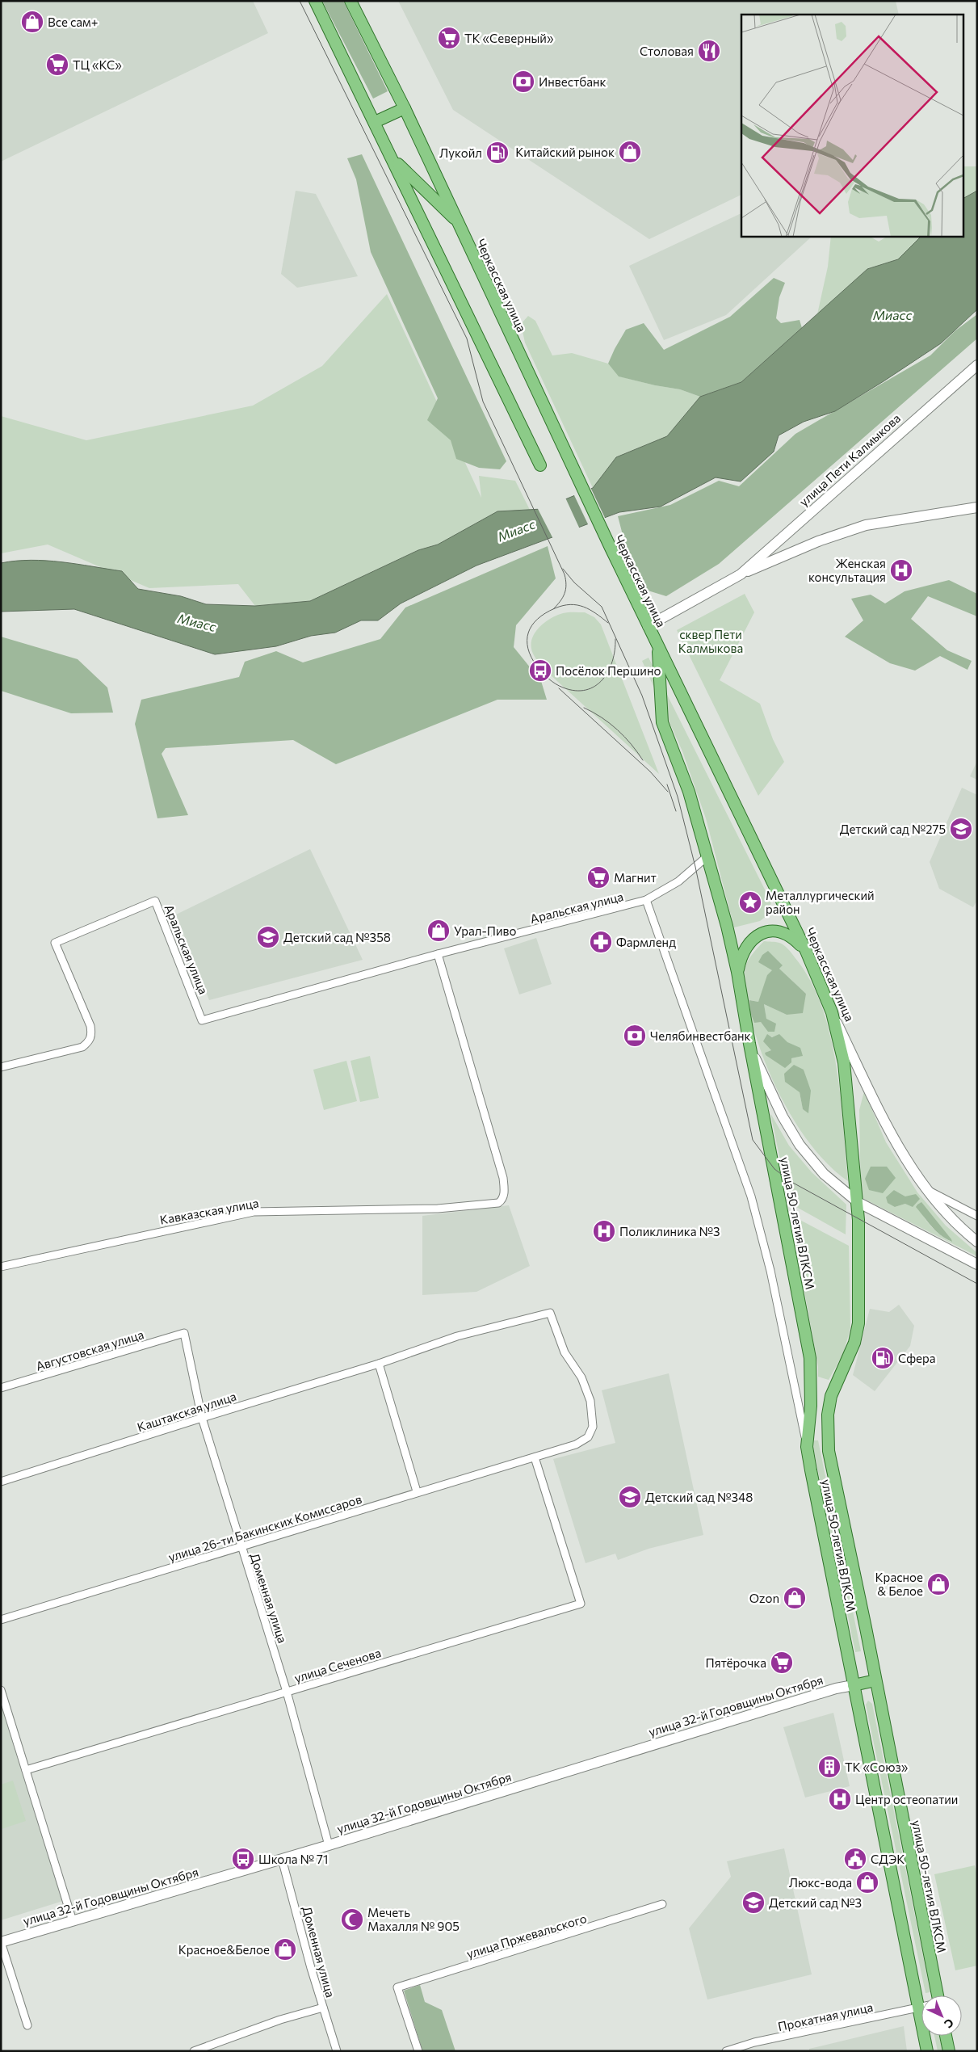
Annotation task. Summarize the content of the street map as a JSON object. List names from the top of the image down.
{
  "streets": {
    "main road": [
      "Черкасская улица",
      "улица Пети Калмыкова",
      "улица 50-летия ВЛКСМ",
      "улица 32-й Годовщины Октября"
    ],
    "street": [
      "Аральская улица",
      "Кавказская улица",
      "Августовская улица",
      "Каштакская улица",
      "улица 26-ти Бакинских Комиссаров",
      "Доменная улица",
      "улица Сеченова",
      "улица Пржевальского",
      "Прокатная улица"
    ]
  },
  "crossings": [
    ["Черкасская улица", "улица Пети Калмыкова"],
    ["Черкасская улица", "улица 50-летия ВЛКСМ"],
    ["Аральская улица", "Кавказская улица"],
    ["улица 50-летия ВЛКСМ", "улица 32-й Годовщины Октября"],
    ["улица 50-летия ВЛКСМ", "Прокатная улица"],
    ["Августовская улица", "Доменная улица"],
    ["Каштакская улица", "улица 26-ти Бакинских Комиссаров"],
    ["Каштакская улица", "Доменная улица"],
    ["улица 26-ти Бакинских Комиссаров", "Доменная улица"],
    ["улица 26-ти Бакинских Комиссаров", "улица Сеченова"],
    ["Доменная улица", "улица Сеченова"],
    ["Доменная улица", "улица 32-й Годовщины Октября"]
  ],
  "water": ["Миасс"],
  "parks": ["сквер Пети Калмыкова"],
  "places": {
    "shop": [
      "Все сам+",
      "Китайский рынок",
      "Урал-Пиво",
      "Красное & Белое",
      "Ozon",
      "Люкс-вода",
      "Красное&Белое"
    ],
    "supermarket": [
      "ТК «Северный»",
      "ТЦ «КС»",
      "Магнит",
      "Пятёрочка"
    ],
    "restaurant": ["Столовая"],
    "bank": ["Инвестбанк", "Челябинвестбанк"],
    "fuel station": ["Лукойл", "Сфера"],
    "hospital": ["Женская консультация", "Поликлиника №3", "Центр остеопатии"],
    "bus stop": ["Посёлок Першино", "Школа № 71"],
    "school or university": [
      "Детский сад №275",
      "Детский сад №358",
      "Детский сад №348",
      "Детский сад №3"
    ],
    "place": ["Металлургический район"],
    "pharmacy": ["Фармленд"],
    "building": ["ТК «Союз»"],
    "public building": ["СДЭК"],
    "mosque": ["Мечеть Махалля № 905"]
  },
  "north": "bottom right"
}
